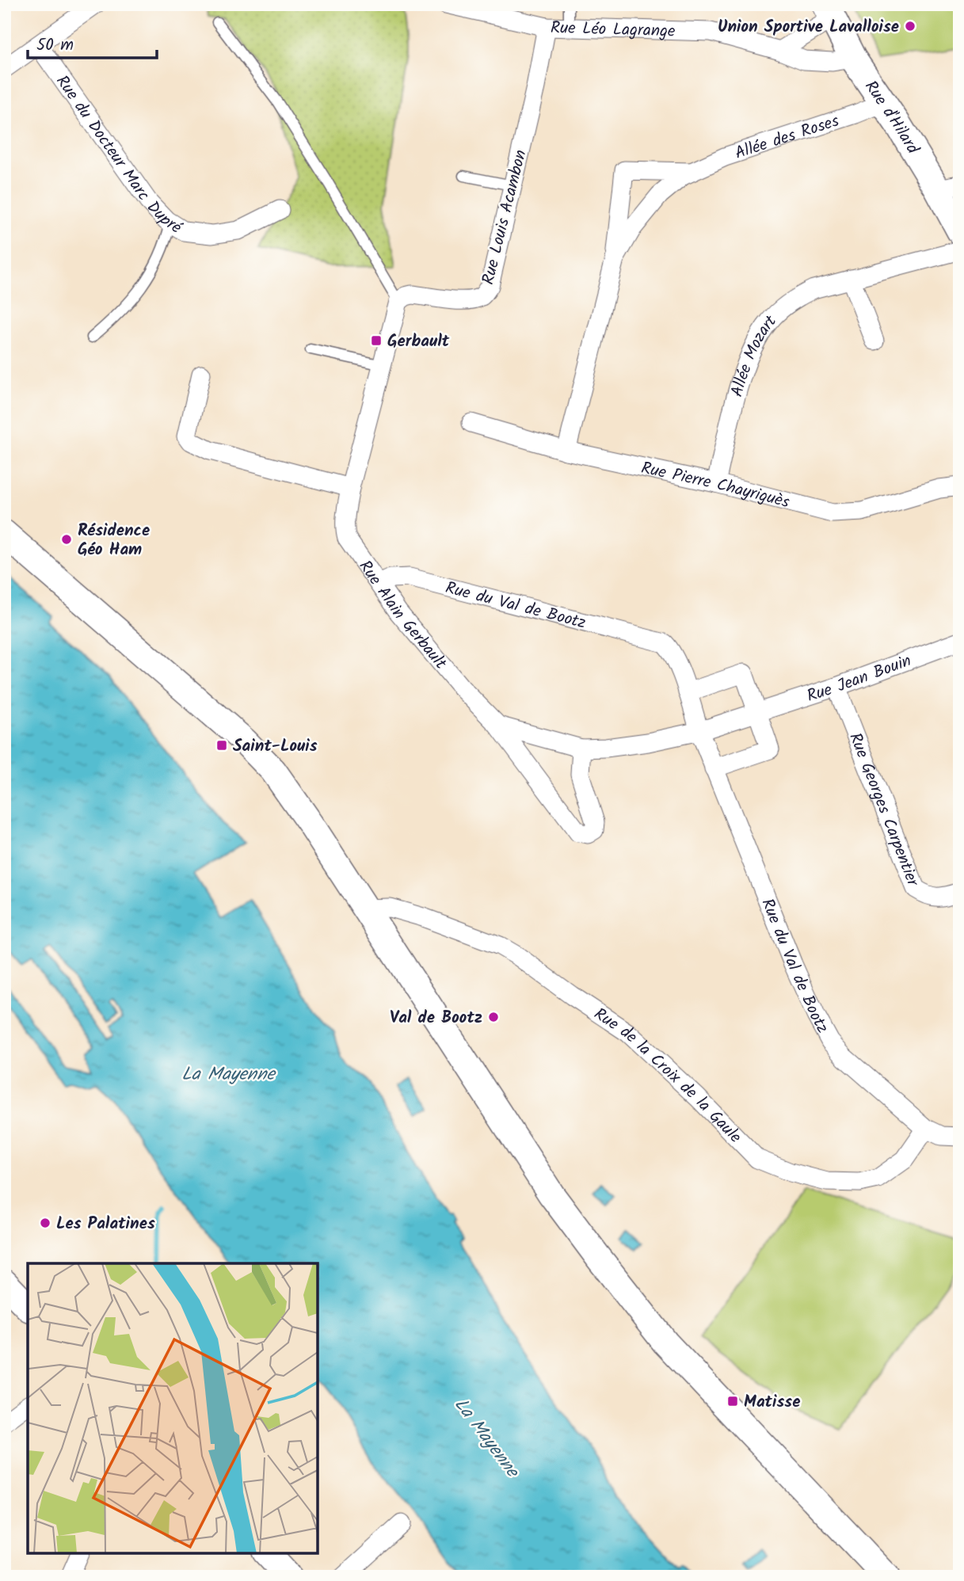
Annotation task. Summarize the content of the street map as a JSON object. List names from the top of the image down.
{
  "streets": {
    "main road": ["Rue d'Hilard"],
    "street": [
      "Rue Léo Lagrange",
      "Allée des Roses",
      "Rue du Docteur Marc Dupré",
      "Rue Louis Acambon",
      "Allée Mozart",
      "Rue Pierre Chayriguès",
      "Rue du Val de Bootz",
      "Rue Alain Gerbault",
      "Rue Jean Bouin",
      "Rue Georges Carpentier",
      "Rue de la Croix de la Gaule"
    ]
  },
  "crossings": [
    ["Rue Léo Lagrange", "Rue d'Hilard"],
    ["Rue Léo Lagrange", "Rue Louis Acambon"],
    ["Rue d'Hilard", "Allée des Roses"],
    ["Allée des Roses", "Rue Pierre Chayriguès"],
    ["Allée Mozart", "Rue Pierre Chayriguès"],
    ["Rue du Val de Bootz", "Rue Alain Gerbault"],
    ["Rue du Val de Bootz", "Rue Jean Bouin"],
    ["Rue du Val de Bootz", "Rue de la Croix de la Gaule"],
    ["Rue Jean Bouin", "Rue Georges Carpentier"]
  ],
  "water": ["La Mayenne"],
  "places": {
    "other": [
      "Union Sportive Lavalloise",
      "Résidence Géo Ham",
      "Val de Bootz",
      "Les Palatines"
    ],
    "transit": ["Gerbault", "Saint-Louis", "Matisse"]
  },
  "scale_bar": "50 m"
}
